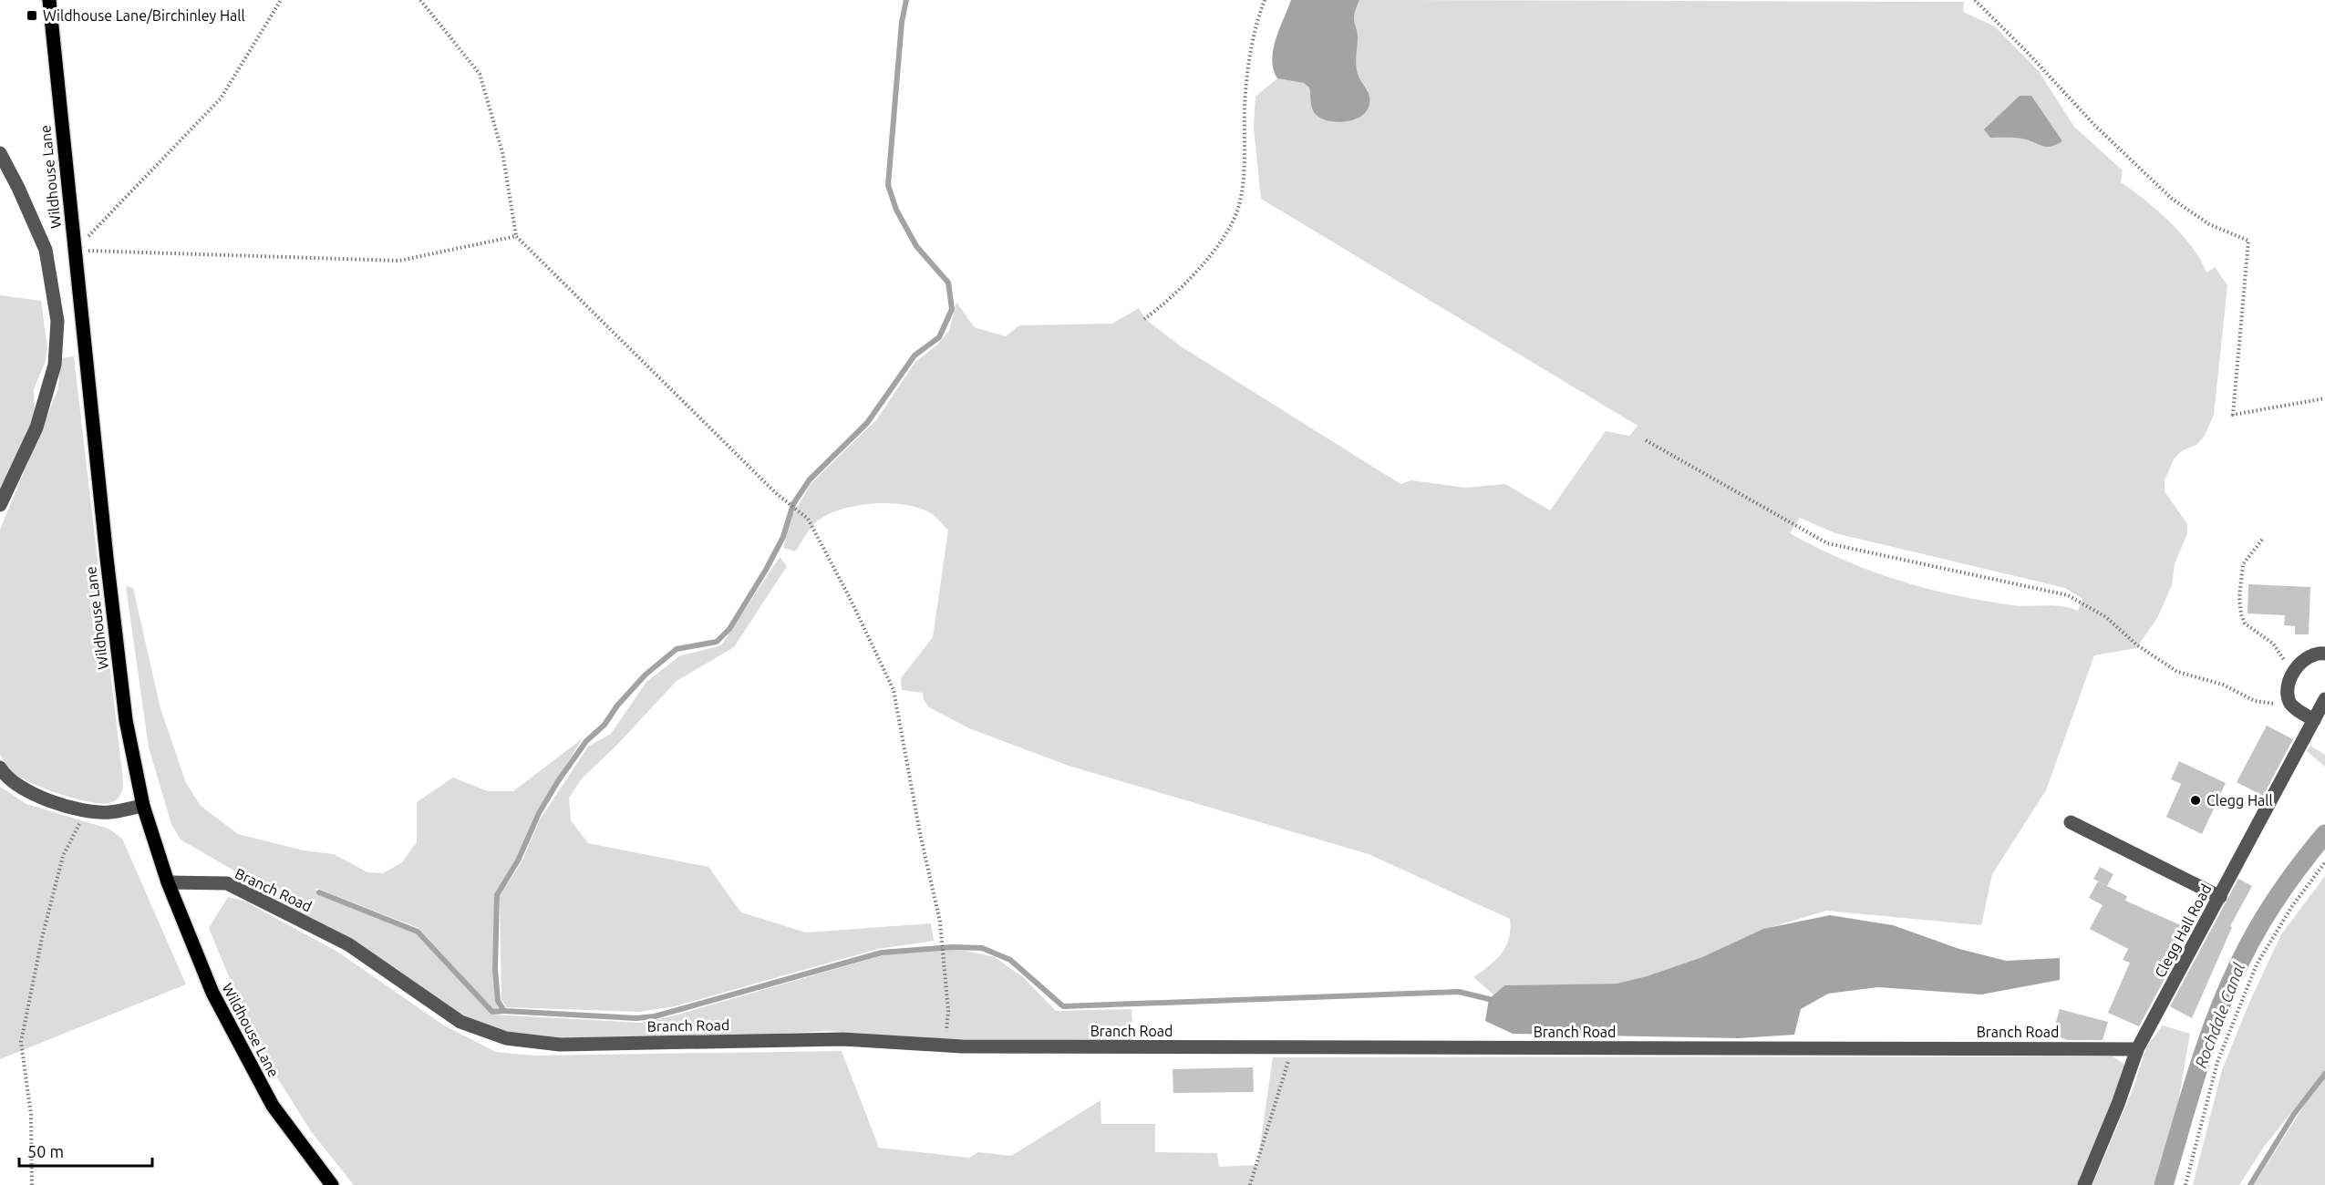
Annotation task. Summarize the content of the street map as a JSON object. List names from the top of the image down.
{
  "streets": {
    "main road": ["Wildhouse Lane"],
    "street": ["Branch Road", "Clegg Hall Road"]
  },
  "crossings": [
    ["Wildhouse Lane", "Branch Road"],
    ["Branch Road", "Clegg Hall Road"]
  ],
  "water": ["Rochdale Canal"],
  "places": {
    "transit": ["Wildhouse Lane/Birchinley Hall"],
    "other": ["Clegg Hall"]
  },
  "scale_bar": "50 m"
}
